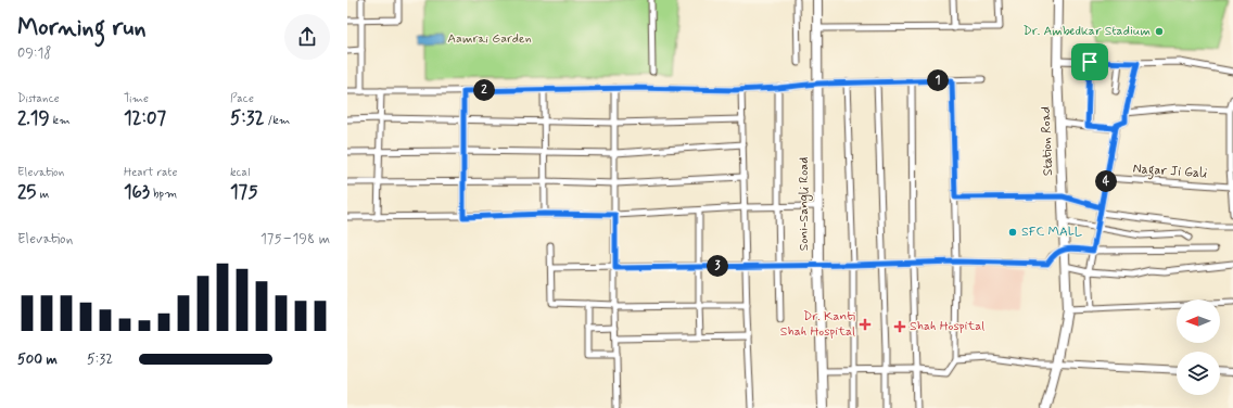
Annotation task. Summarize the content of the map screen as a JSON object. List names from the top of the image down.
{
  "streets": {
    "main road": ["Station Road", "Soni-Sangli Road"],
    "street": ["Nagar Ji Gali"]
  },
  "parks": ["Aamrai Garden"],
  "places": {
    "other": ["Dr. Ambedkar Stadium", "SFC MALL"],
    "health": ["Dr. Kanti Shah Hospital", "Shah Hospital"]
  },
  "north": "left",
  "page": {
    "heading": ["Morning run", "09:18"],
    "pins": [
      "1",
      "2",
      "4",
      "3"
    ],
    "stats": [
      ["Distance", "2.19 km"],
      ["Time", "12:07"],
      ["Pace", "5:32 /km"],
      ["Elevation", "25 m"],
      ["Heart rate", "163 bpm"],
      ["kcal", "175"]
    ],
    "chart": ["Elevation", "175–198 m"],
    "list": [
      {
        "name": "500 m",
        "note": "5:32"
      }
    ]
  }
}
